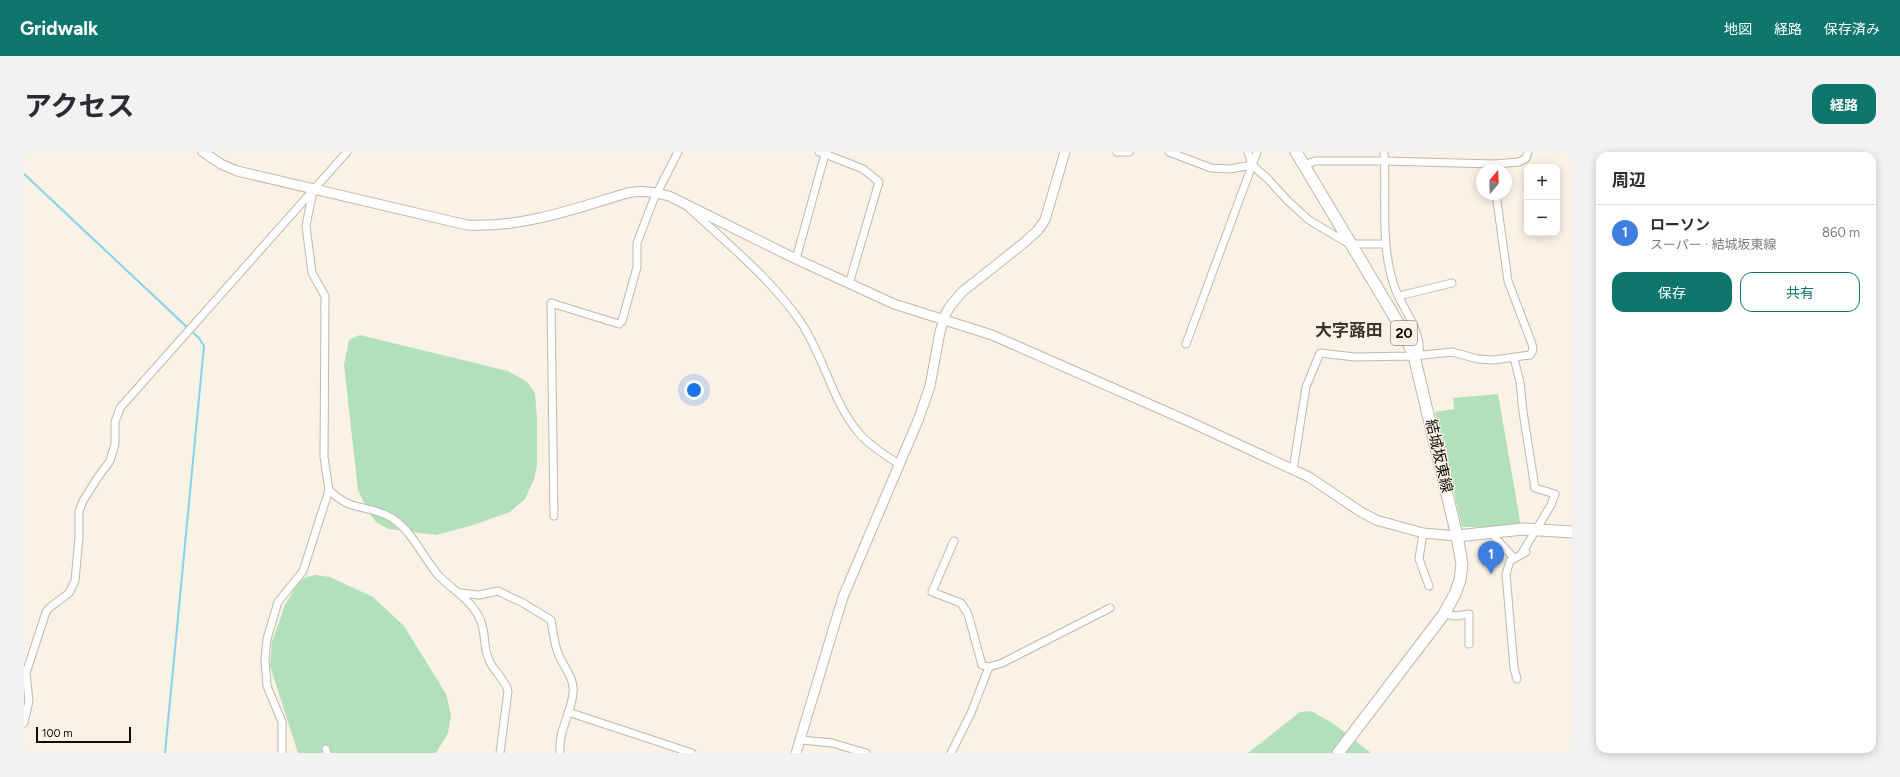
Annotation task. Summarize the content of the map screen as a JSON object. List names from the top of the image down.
{
  "streets": {
    "main road": ["20", "結城坂東線"]
  },
  "districts": ["大字蕗田"],
  "scale_bar": "100 m",
  "north": "top",
  "page": {
    "header": "Gridwalk",
    "nav": ["地図", "経路", "保存済み"],
    "title": "アクセス",
    "buttons": [
      "経路",
      ["保存", "共有"]
    ],
    "heading": "周辺",
    "map_buttons": ["+", "−"],
    "list": [
      {
        "mark": "1",
        "name": "ローソン",
        "note": "スーパー · 結城坂東線",
        "value": "860 m"
      }
    ],
    "pins": "1",
    "scale": "100 m"
  }
}
